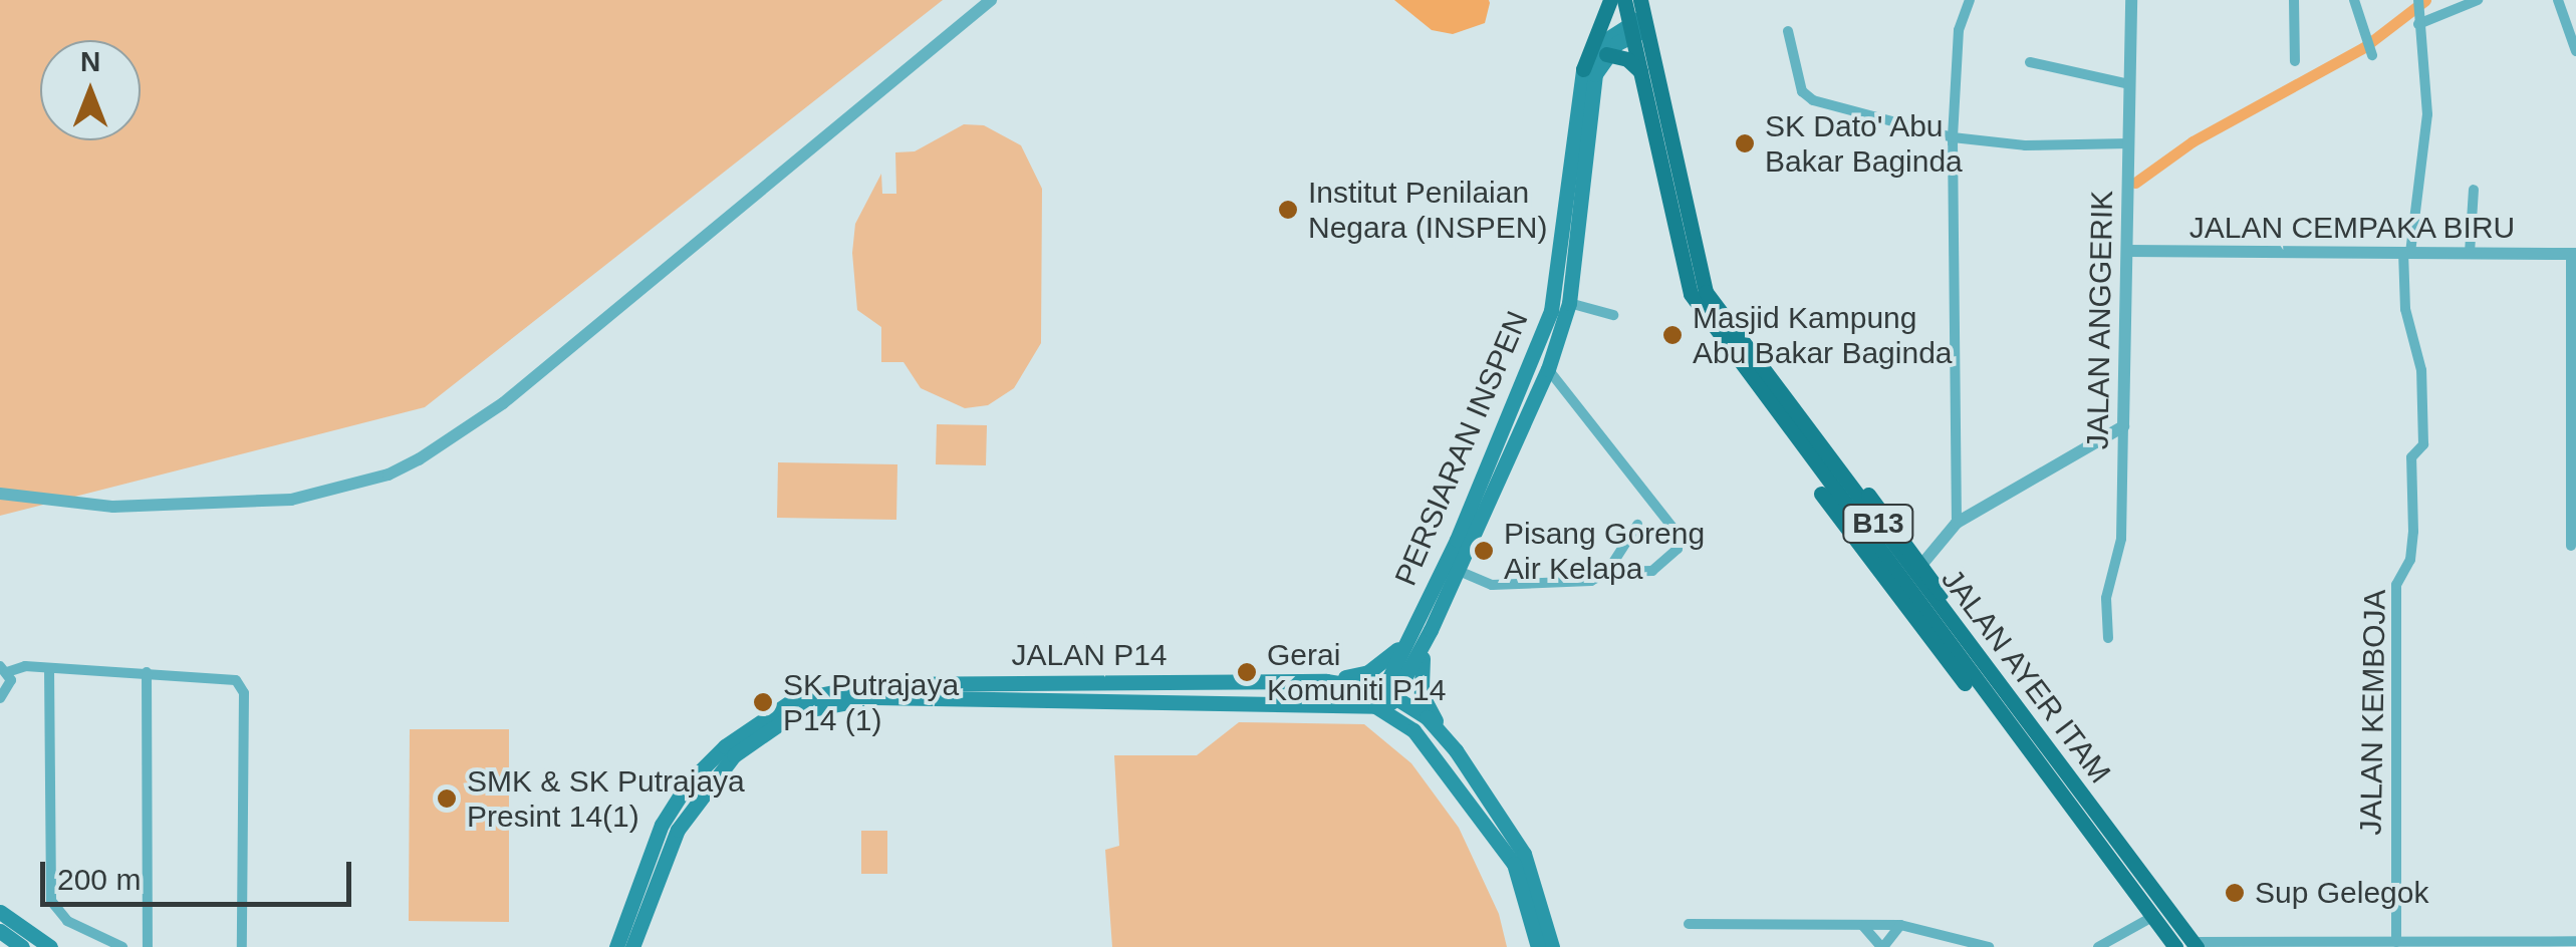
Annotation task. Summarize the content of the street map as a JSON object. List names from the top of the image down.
{
  "streets": {
    "main road": [
      "PERSIARAN INSPEN",
      "B13",
      "JALAN P14",
      "JALAN AYER ITAM"
    ],
    "street": ["JALAN CEMPAKA BIRU", "JALAN ANGGERIK", "JALAN KEMBOJA"]
  },
  "crossings": [
    ["JALAN CEMPAKA BIRU", "JALAN ANGGERIK"],
    ["JALAN CEMPAKA BIRU", "JALAN KEMBOJA"],
    ["PERSIARAN INSPEN", "JALAN P14"],
    ["B13", "JALAN AYER ITAM"]
  ],
  "places": [
    "SK Dato' Abu Bakar Baginda",
    "Institut Penilaian Negara (INSPEN)",
    "Masjid Kampung Abu Bakar Baginda",
    "Pisang Goreng Air Kelapa",
    "Gerai Komuniti P14",
    "SK Putrajaya P14 (1)",
    "SMK & SK Putrajaya Presint 14(1)",
    "Sup Gelegok"
  ],
  "scale_bar": "200 m",
  "north": "top"
}
